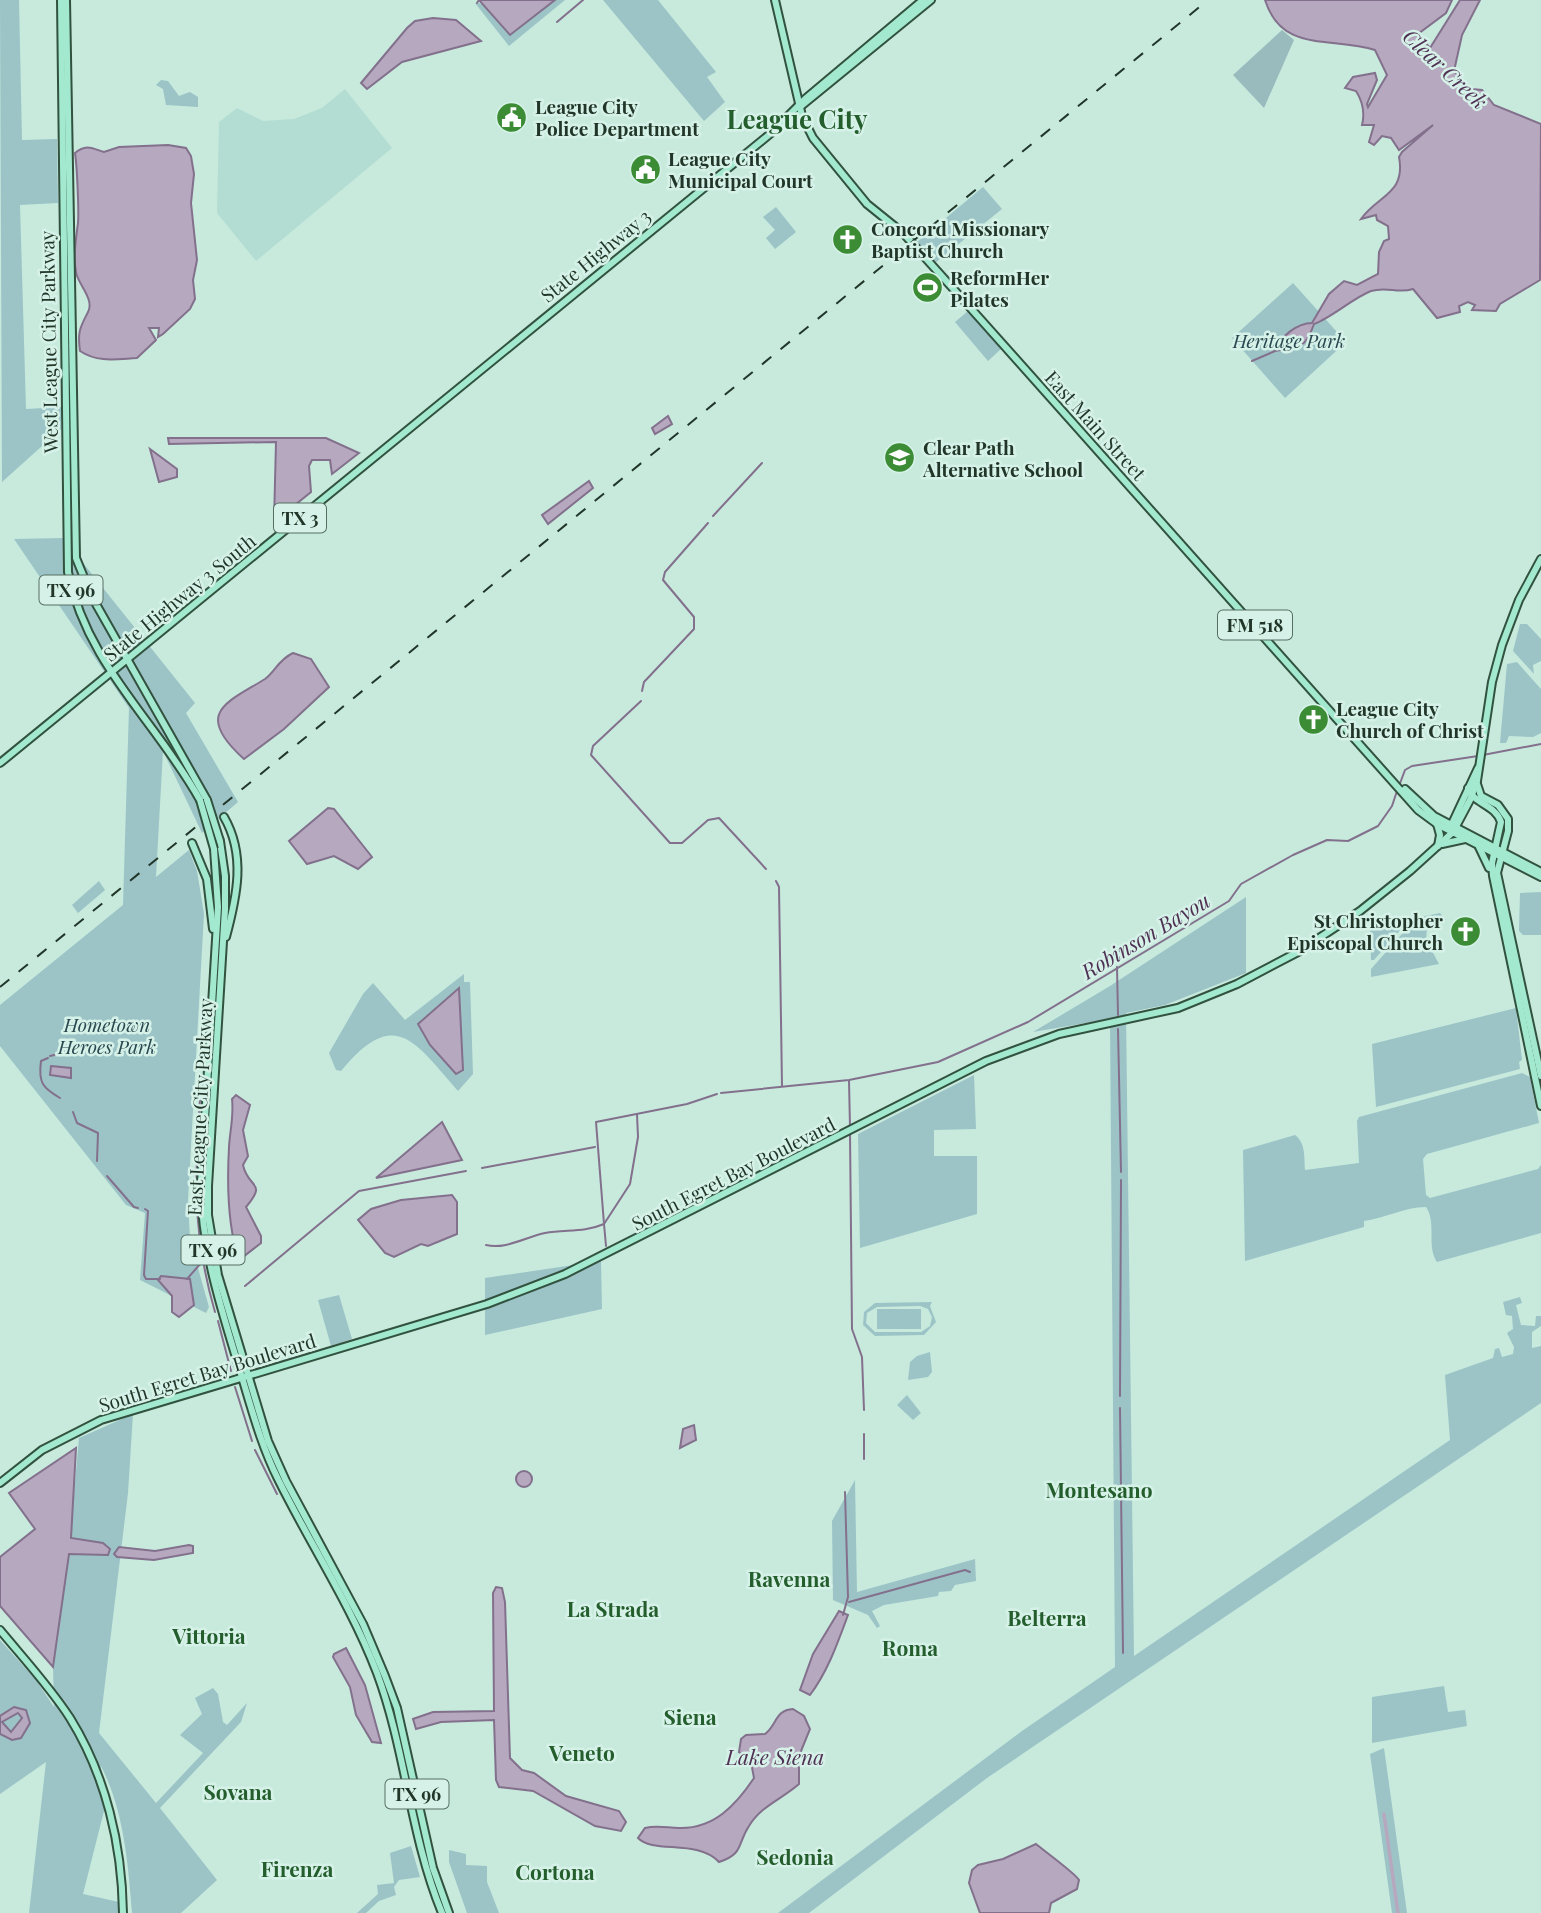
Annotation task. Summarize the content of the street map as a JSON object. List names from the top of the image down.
{
  "streets": {
    "main road": [
      "State Highway 3",
      "West League City Parkway",
      "East Main Street",
      "TX 3",
      "TX 96",
      "State Highway 3 South",
      "FM 518",
      "East League City Parkway",
      "South Egret Bay Boulevard"
    ]
  },
  "crossings": [
    ["State Highway 3", "East Main Street"],
    ["State Highway 3", "State Highway 3 South"],
    ["State Highway 3", "FM 518"],
    ["West League City Parkway", "State Highway 3 South"],
    ["West League City Parkway", "East League City Parkway"],
    ["East Main Street", "FM 518"],
    ["East Main Street", "South Egret Bay Boulevard"],
    ["State Highway 3 South", "East League City Parkway"],
    ["East League City Parkway", "South Egret Bay Boulevard"]
  ],
  "districts": [
    "League City",
    "Montesano",
    "Ravenna",
    "La Strada",
    "Belterra",
    "Vittoria",
    "Roma",
    "Siena",
    "Veneto",
    "Sovana",
    "Sedonia",
    "Firenza",
    "Cortona"
  ],
  "water": ["Clear Creek", "Robinson Bayou", "Lake Siena"],
  "parks": ["Heritage Park", "Hometown Heroes Park"],
  "places": {
    "public building": ["League City Police Department", "League City Municipal Court"],
    "church": ["Concord Missionary Baptist Church", "League City Church of Christ", "St Christopher Episcopal Church"],
    "sports": ["ReformHer Pilates"],
    "school or university": ["Clear Path Alternative School"]
  }
}
